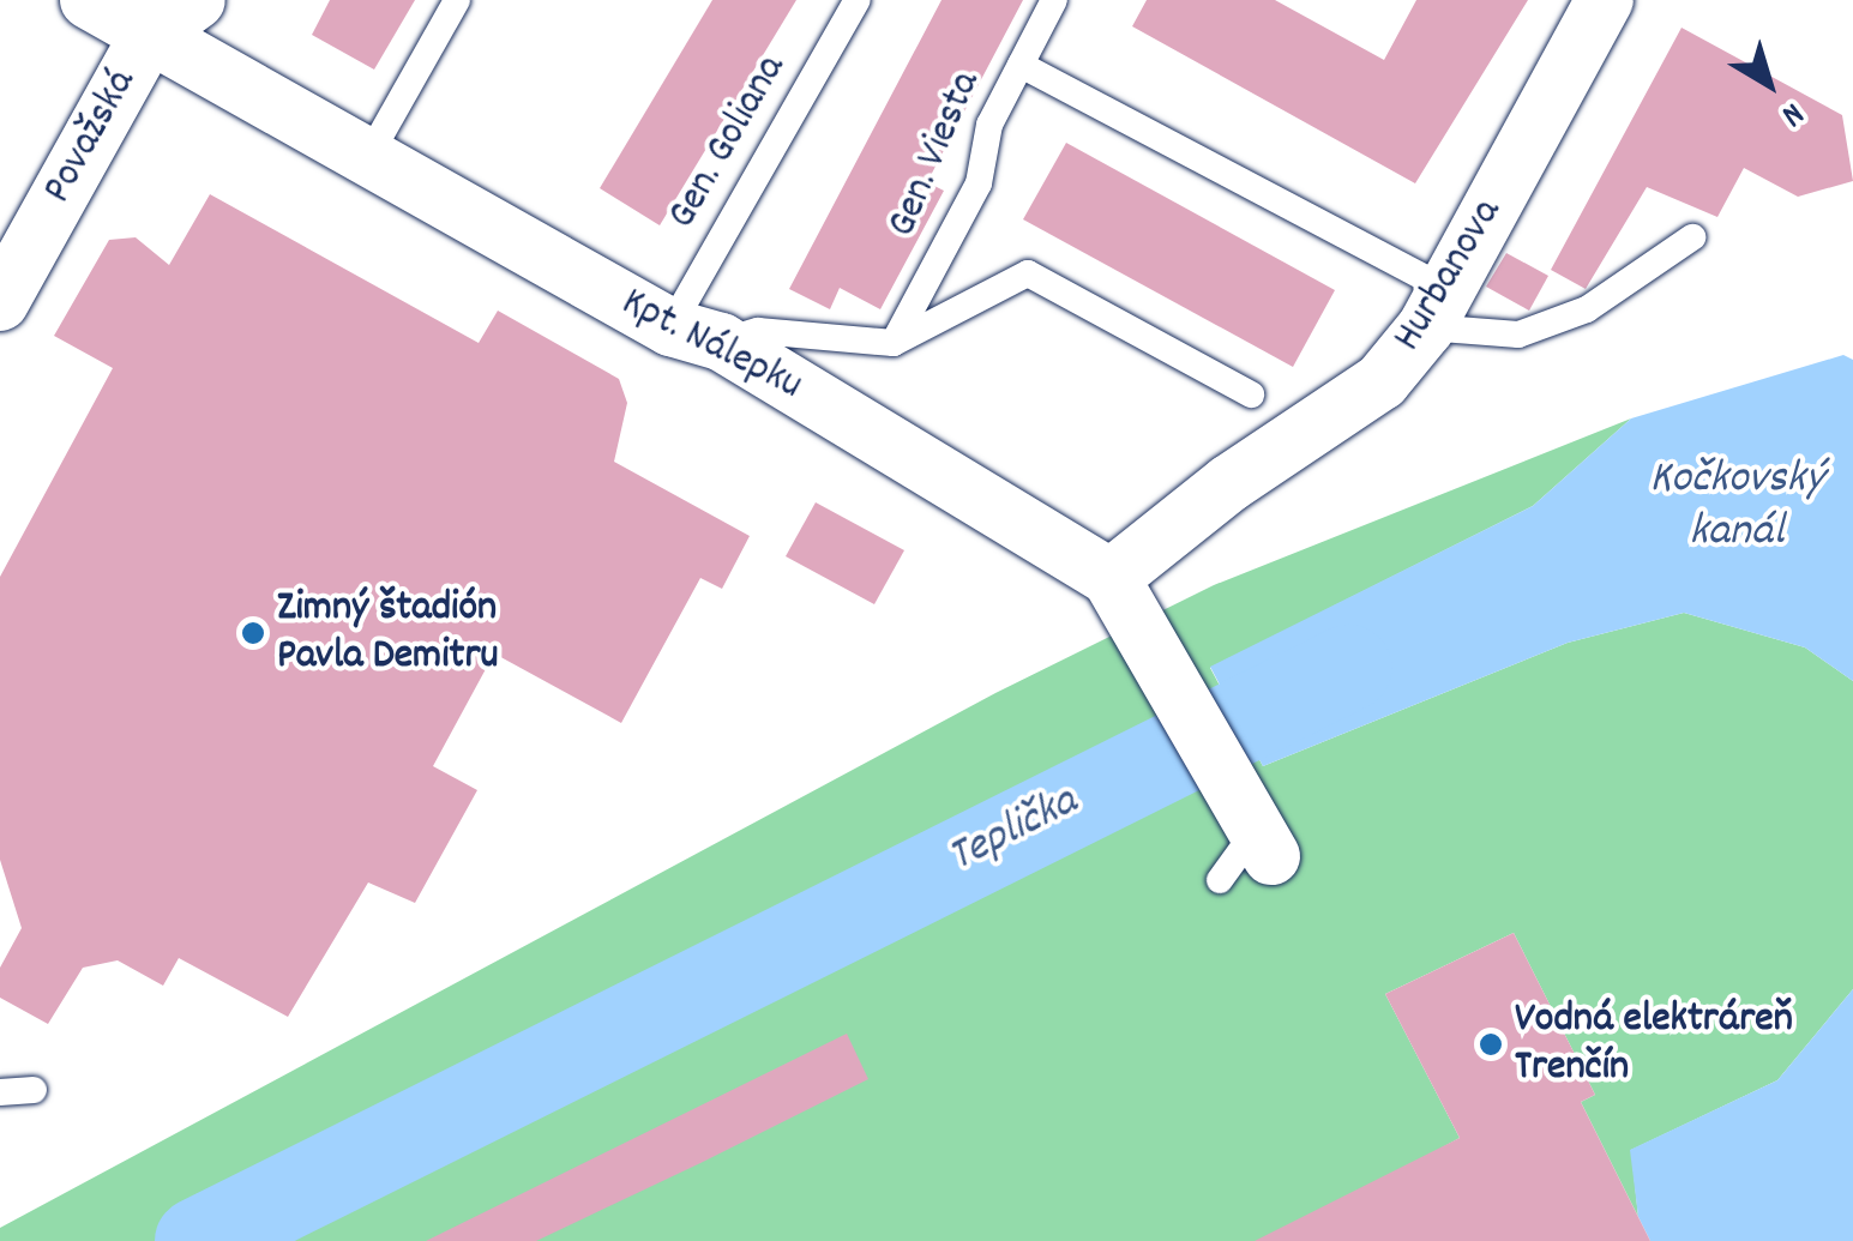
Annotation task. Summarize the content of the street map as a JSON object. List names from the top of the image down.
{
  "streets": {
    "street": ["Považská", "Hurbanova", "Kpt. Nálepku"],
    "lane": ["Gen. Goliana", "Gen. Viesta"]
  },
  "crossings": [
    ["Považská", "Kpt. Nálepku"],
    ["Gen. Goliana", "Kpt. Nálepku"],
    ["Hurbanova", "Kpt. Nálepku"]
  ],
  "water": ["Kočkovský kanál", "Teplička"],
  "places": ["Zimný štadión Pavla Demitru", "Vodná elektráreň Trenčín"],
  "north": "bottom right"
}
